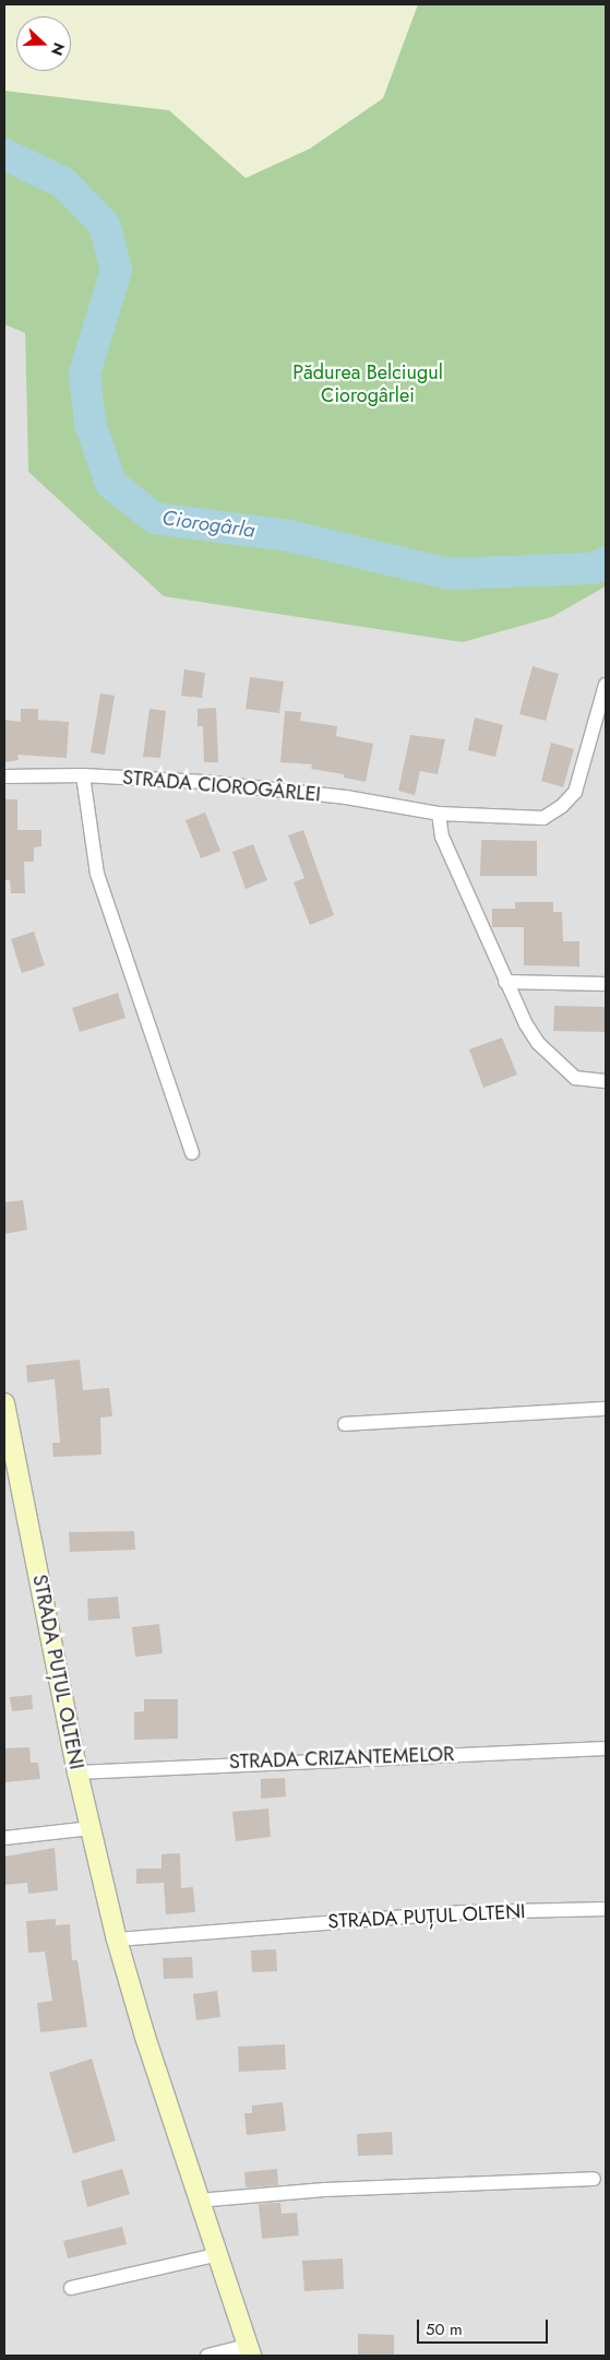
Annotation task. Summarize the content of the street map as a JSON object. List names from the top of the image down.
{
  "streets": {
    "street": ["STRADA CIOROGÂRLEI", "STRADA PUȚUL OLTENI", "STRADA CRIZANTEMELOR"]
  },
  "crossings": [
    ["STRADA PUȚUL OLTENI", "STRADA CRIZANTEMELOR"]
  ],
  "water": ["Ciorogârla"],
  "parks": ["Pădurea Belciugul Ciorogârlei"],
  "scale_bar": "50 m",
  "north": "right"
}
